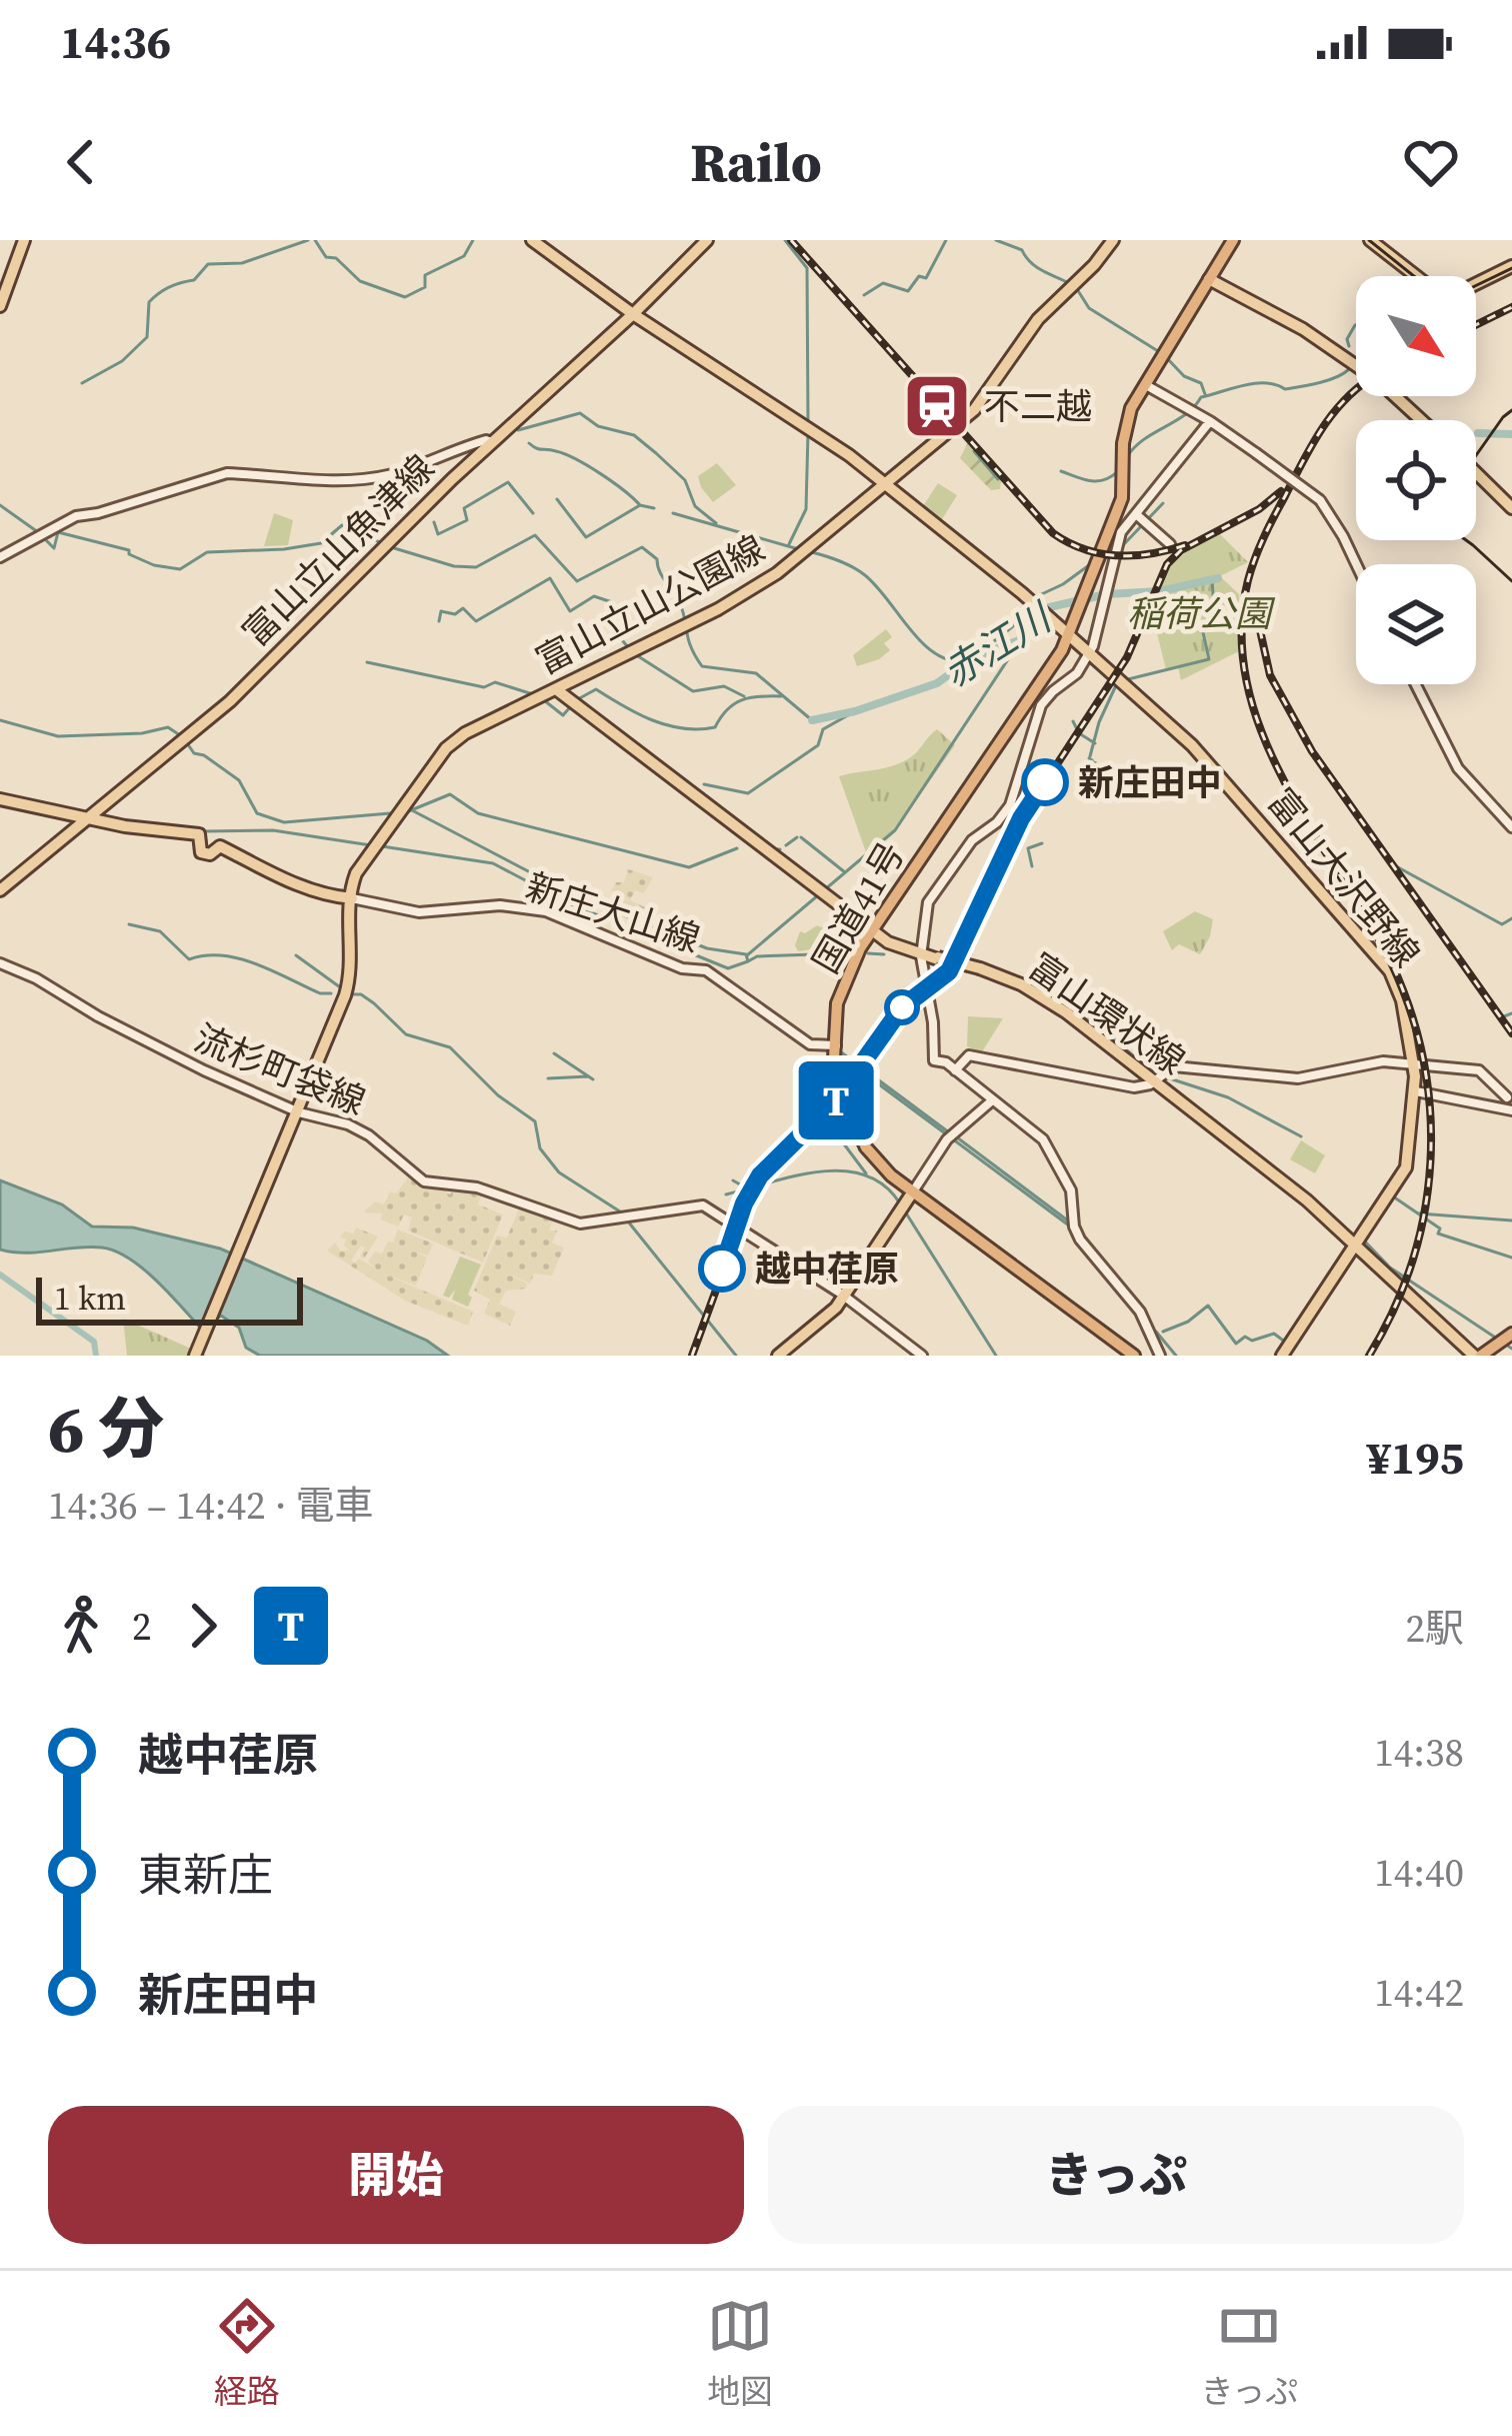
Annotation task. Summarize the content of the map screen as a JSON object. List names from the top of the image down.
{
  "streets": {
    "highway": ["国道41号"],
    "main road": [
      "富山立山魚津線",
      "富山立山公園線",
      "富山大沢野線",
      "新庄大山線",
      "富山環状線",
      "流杉町袋線"
    ]
  },
  "crossings": [
    ["富山立山魚津線", "富山大沢野線"],
    ["富山立山公園線", "富山大沢野線"],
    ["富山立山公園線", "新庄大山線"],
    ["富山立山公園線", "富山環状線"],
    ["富山立山公園線", "流杉町袋線"],
    ["富山大沢野線", "国道41号"],
    ["富山大沢野線", "富山環状線"],
    ["国道41号", "新庄大山線"],
    ["国道41号", "富山環状線"]
  ],
  "water": ["赤江川"],
  "parks": ["稲荷公園"],
  "places": {
    "station": ["不二越"],
    "other": ["新庄田中", "越中荏原"]
  },
  "scale_bar": "1 km",
  "north": "bottom right",
  "page": {
    "status": "14:36",
    "header": "Railo",
    "on_map": "T",
    "scale": "1 km",
    "heading": ["6 分", "14:36 – 14:42 · 電車", "¥195"],
    "legs": ["2", "T", "2駅"],
    "list": [
      {
        "name": "越中荏原",
        "value": "14:38"
      },
      {
        "name": "東新庄",
        "value": "14:40"
      },
      {
        "name": "新庄田中",
        "value": "14:42"
      }
    ],
    "buttons": ["開始", "きっぷ"],
    "tabs": ["経路", "地図", "きっぷ"]
  }
}
